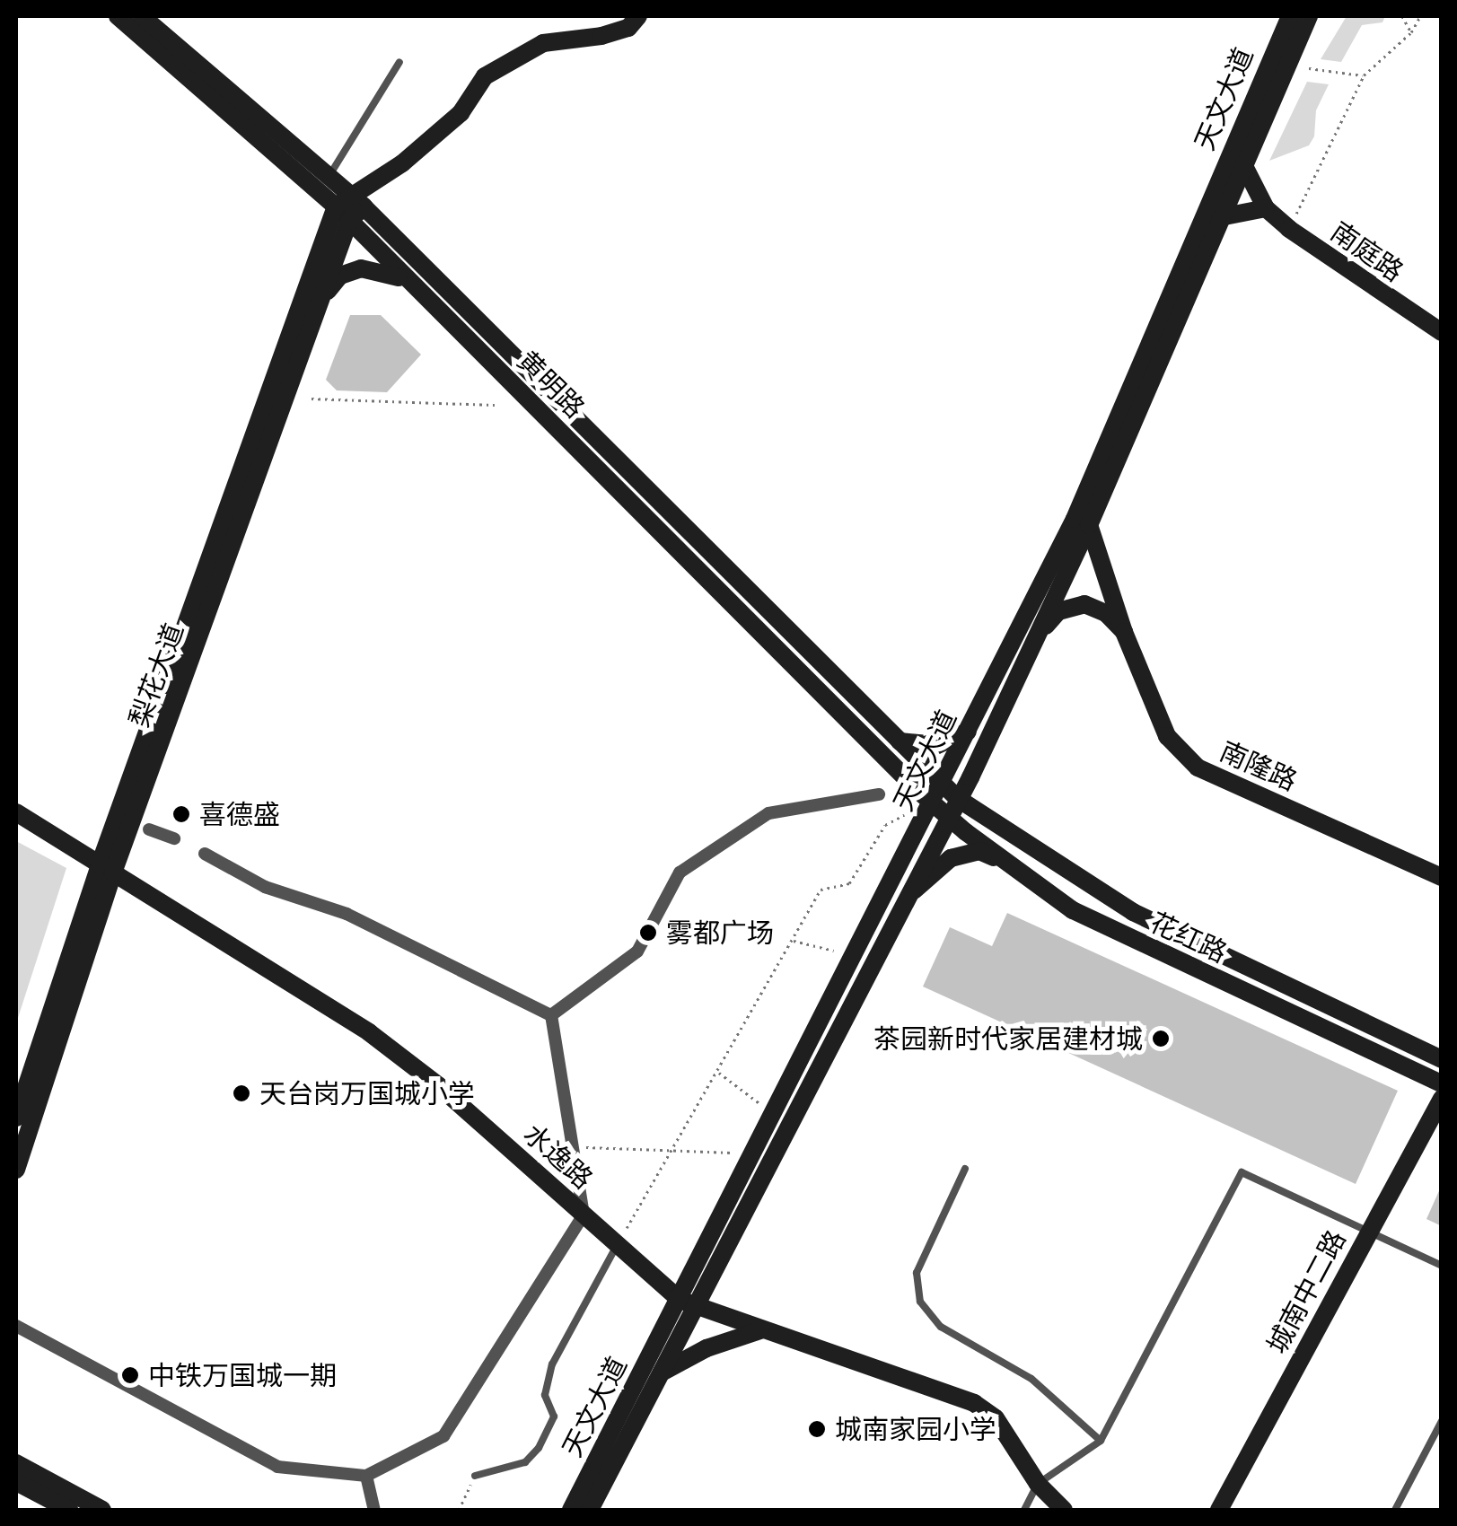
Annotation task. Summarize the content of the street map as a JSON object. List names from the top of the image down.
{
  "streets": {
    "main road": [
      "天文大道",
      "南庭路",
      "黄明路",
      "梨花大道",
      "南隆路",
      "花红路",
      "水逸路",
      "城南中二路"
    ]
  },
  "crossings": [
    ["天文大道", "黄明路"],
    ["天文大道", "南隆路"],
    ["天文大道", "花红路"],
    ["天文大道", "水逸路"],
    ["黄明路", "梨花大道"],
    ["黄明路", "花红路"],
    ["梨花大道", "水逸路"]
  ],
  "places": [
    "喜德盛",
    "雾都广场",
    "茶园新时代家居建材城",
    "天台岗万国城小学",
    "中铁万国城一期",
    "城南家园小学"
  ]
}
